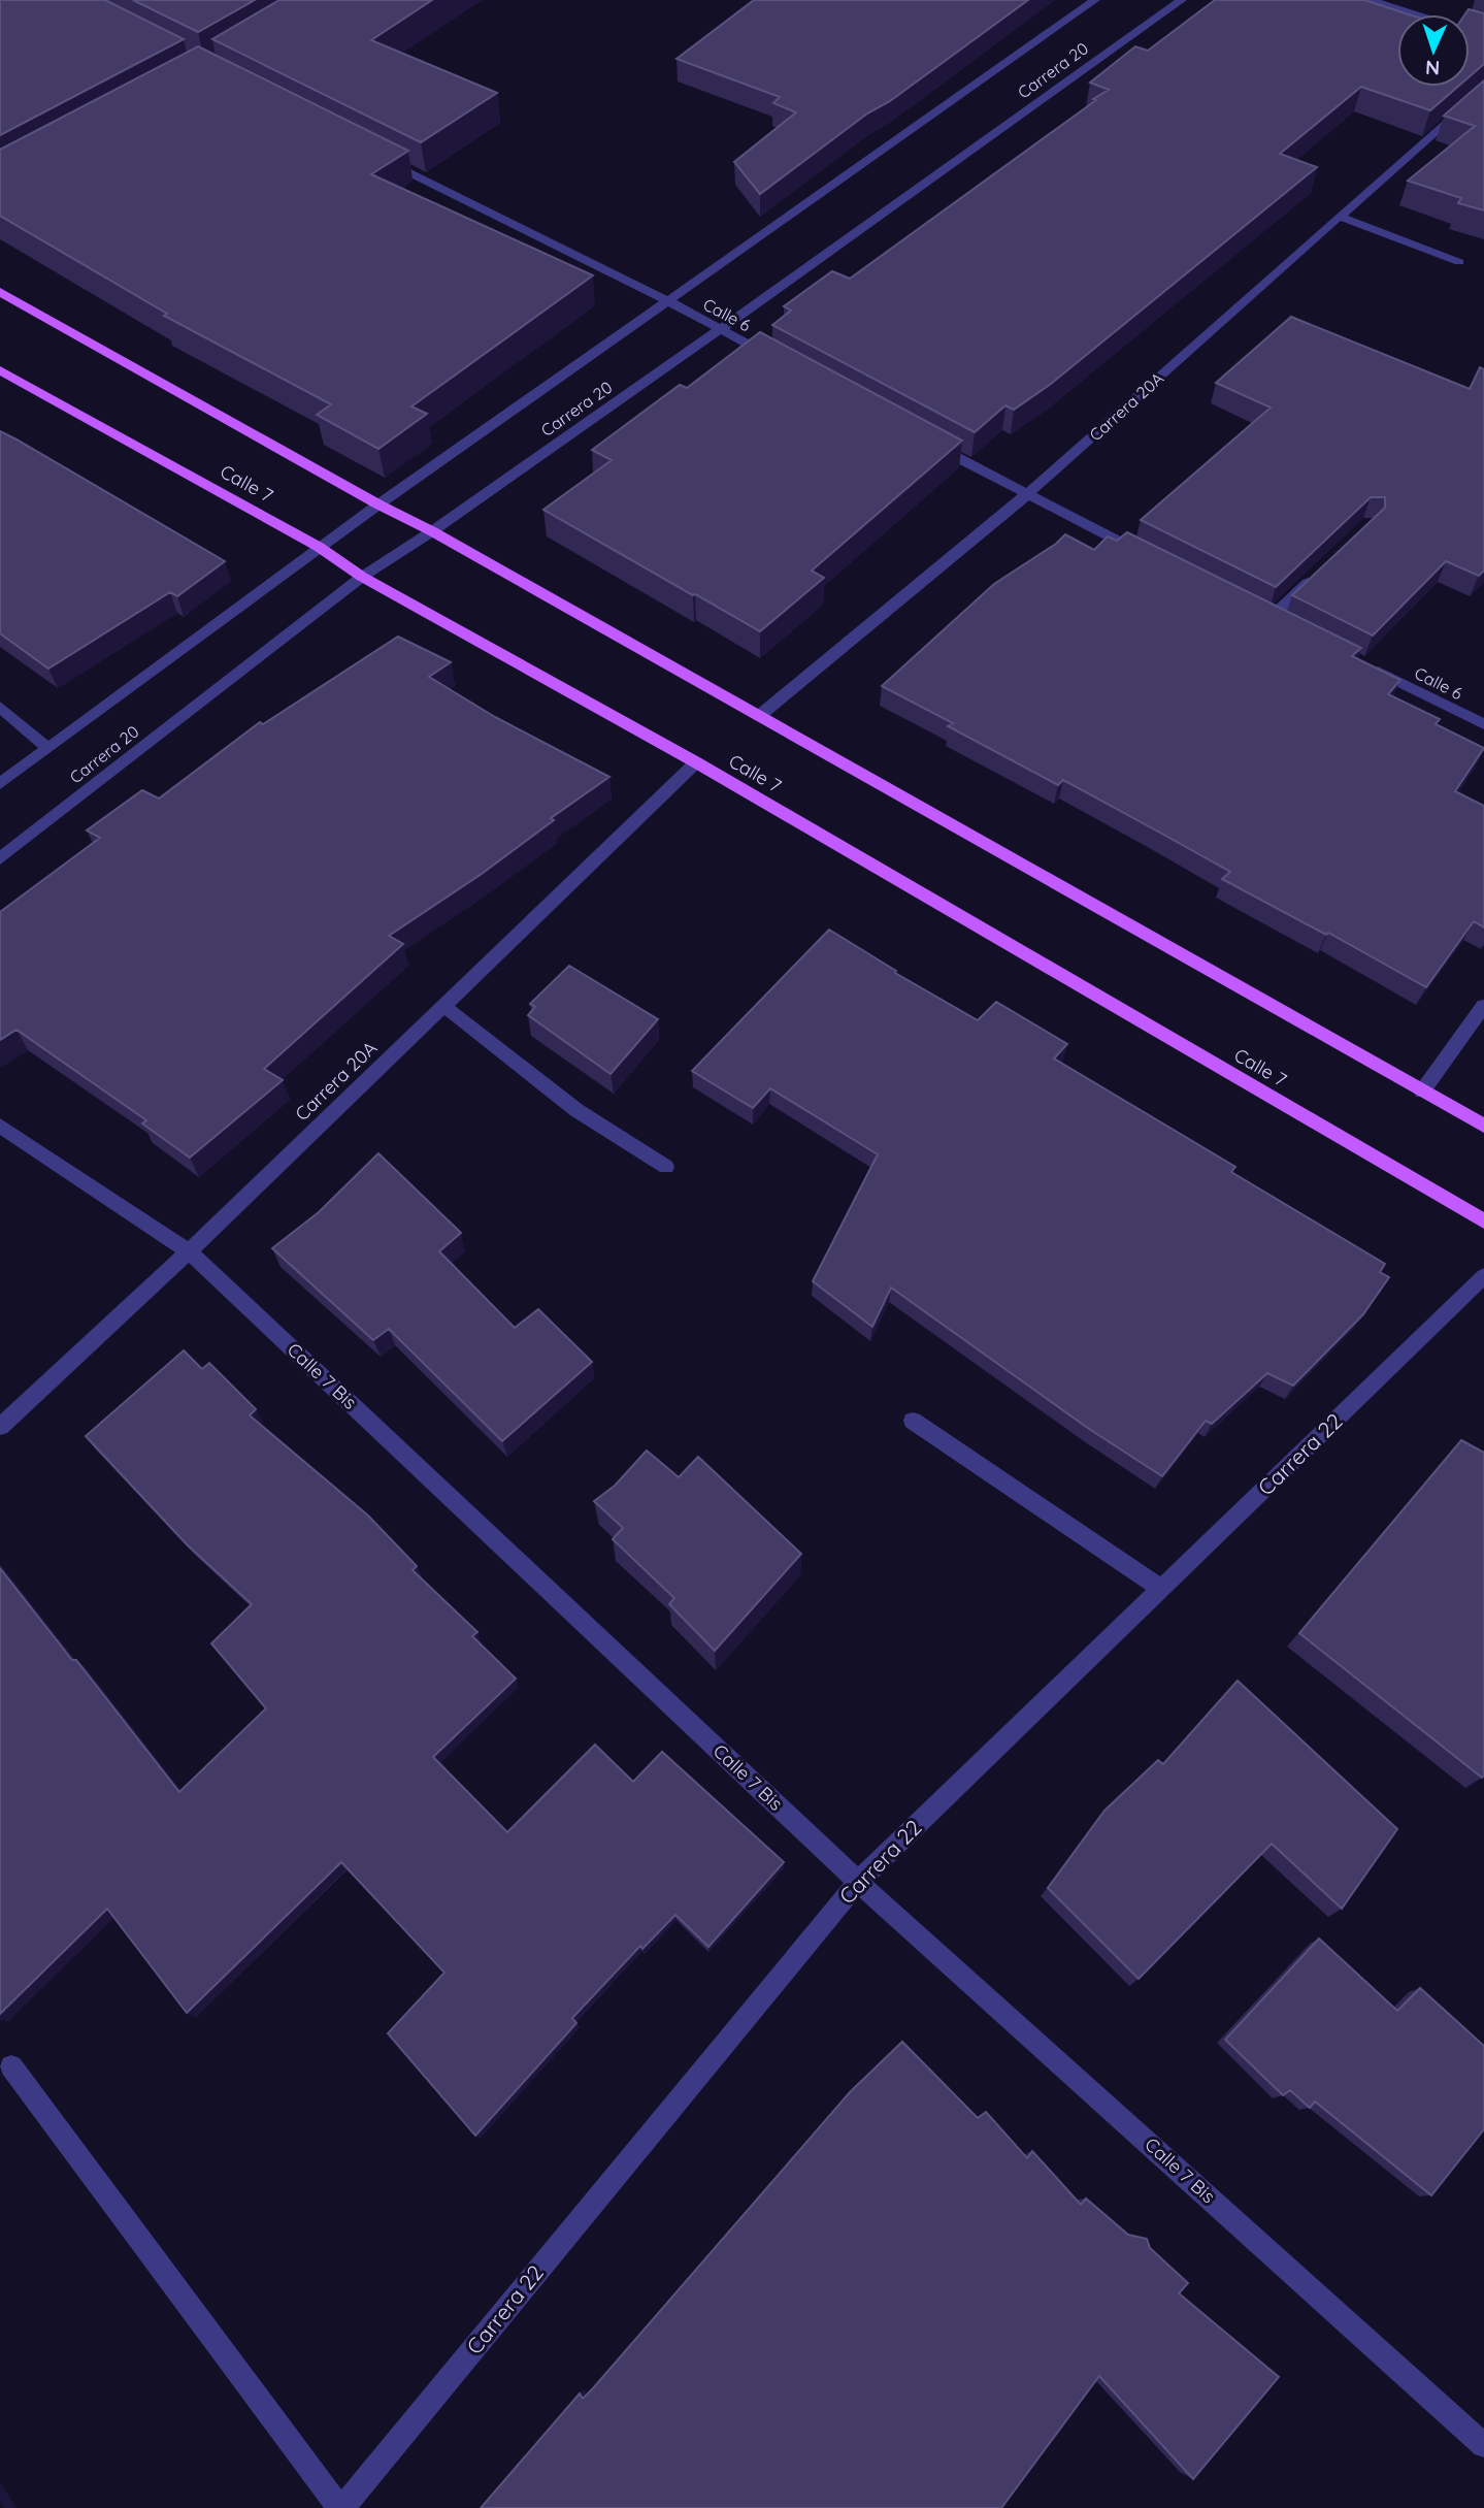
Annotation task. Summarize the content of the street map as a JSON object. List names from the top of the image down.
{
  "streets": {
    "main road": ["Calle 7"],
    "street": [
      "Carrera 20",
      "Calle 6",
      "Carrera 20A",
      "Calle 7 Bis",
      "Carrera 22"
    ]
  },
  "crossings": [
    ["Carrera 20", "Calle 6"],
    ["Carrera 20", "Calle 7"],
    ["Carrera 20A", "Calle 7"],
    ["Carrera 20A", "Calle 7 Bis"],
    ["Calle 7 Bis", "Carrera 22"]
  ],
  "north": "bottom"
}
